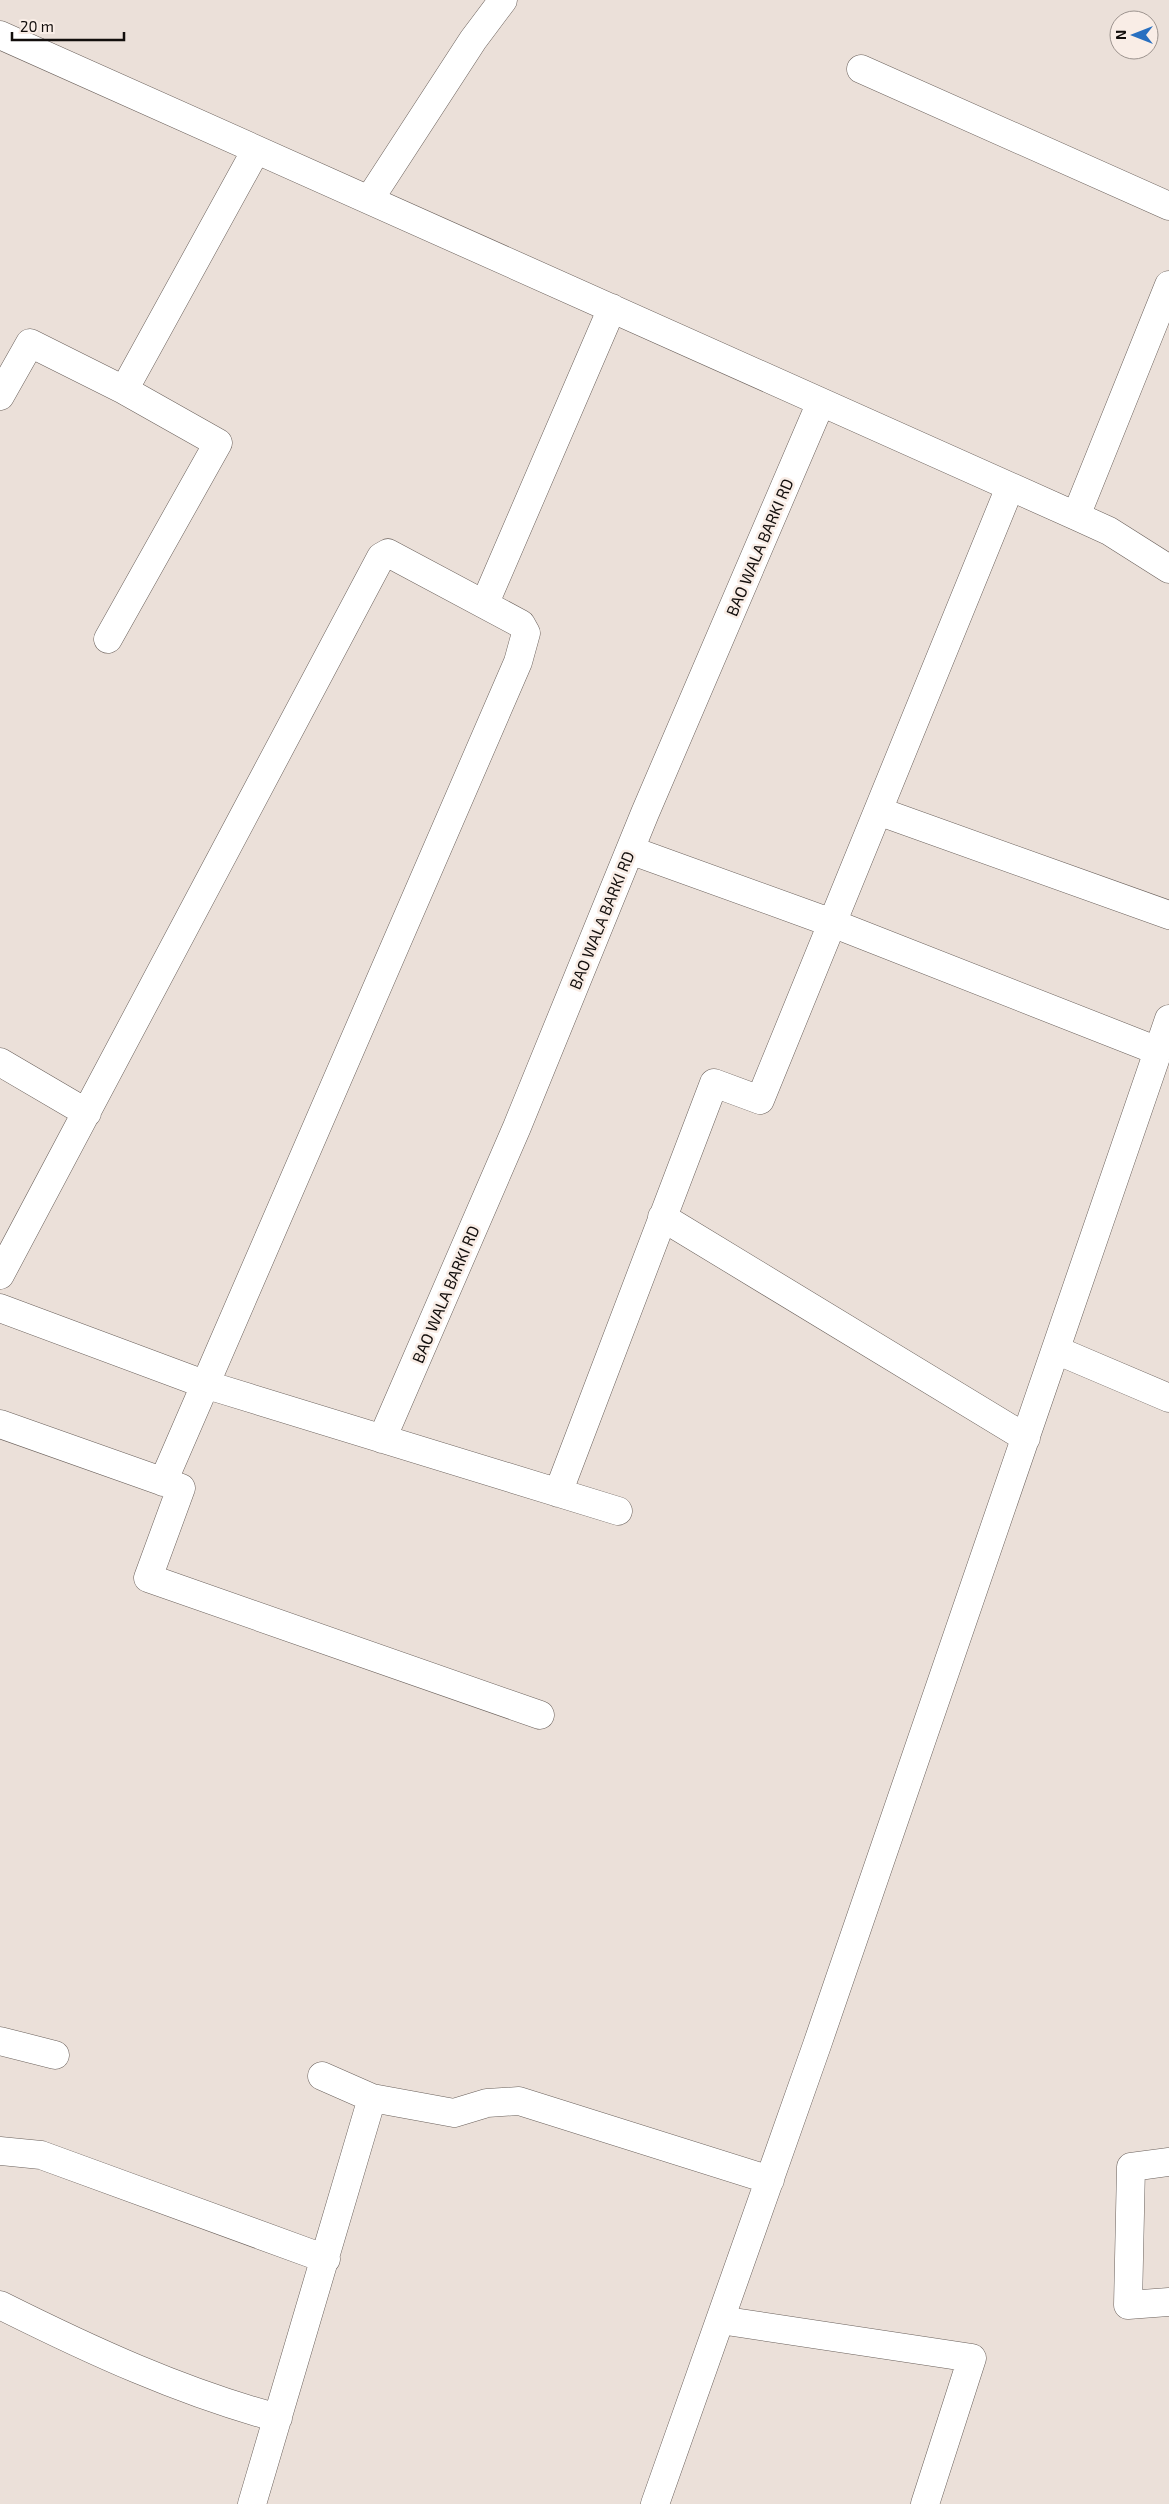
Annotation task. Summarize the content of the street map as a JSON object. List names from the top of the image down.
{
  "streets": {
    "street": ["BAO WALA BARKI RD"]
  },
  "scale_bar": "20 m",
  "north": "left"
}
